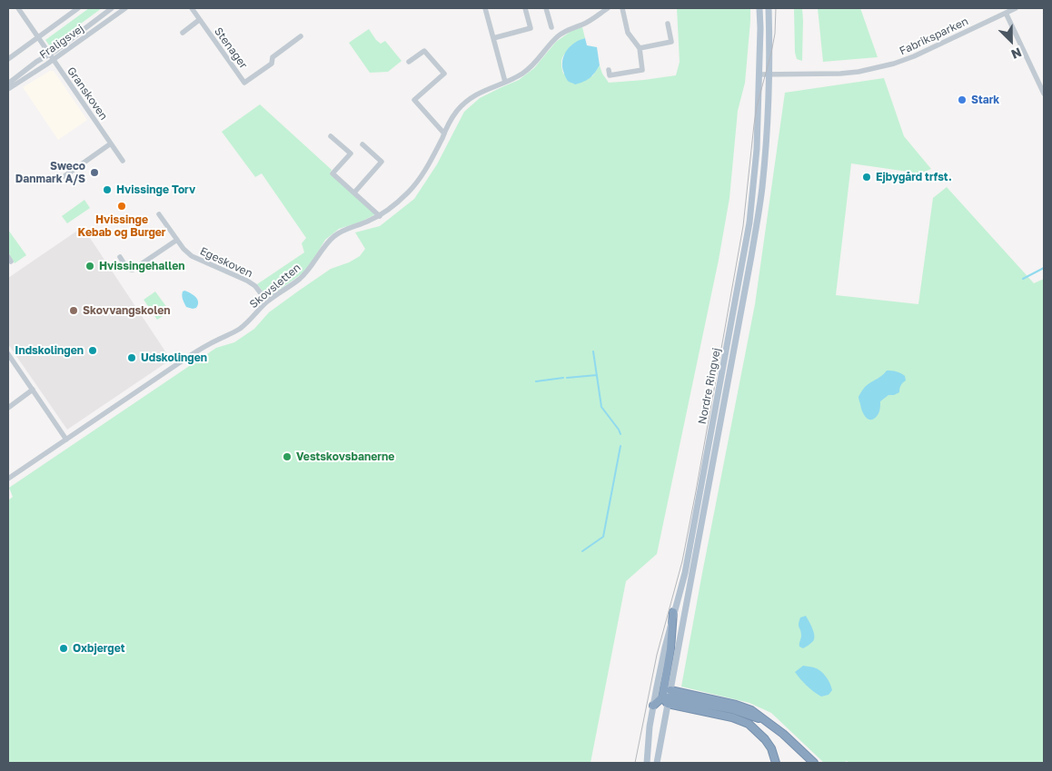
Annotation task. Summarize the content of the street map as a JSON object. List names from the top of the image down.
{
  "streets": {
    "main road": ["Nordre Ringvej"],
    "street": [
      "Fabriksparken",
      "Fraligsvej",
      "Stenager",
      "Granskoven",
      "Egeskoven",
      "Skovsletten"
    ]
  },
  "crossings": [
    ["Fabriksparken", "Nordre Ringvej"],
    ["Fraligsvej", "Granskoven"],
    ["Egeskoven", "Skovsletten"]
  ],
  "places": [
    "Stark",
    "Sweco Danmark A/S",
    "Ejbygård trfst.",
    "Hvissinge Torv",
    "Hvissinge Kebab og Burger",
    "Hvissingehallen",
    "Skovvangskolen",
    "Indskolingen",
    "Udskolingen",
    "Vestskovsbanerne",
    "Oxbjerget"
  ],
  "north": "bottom right"
}
